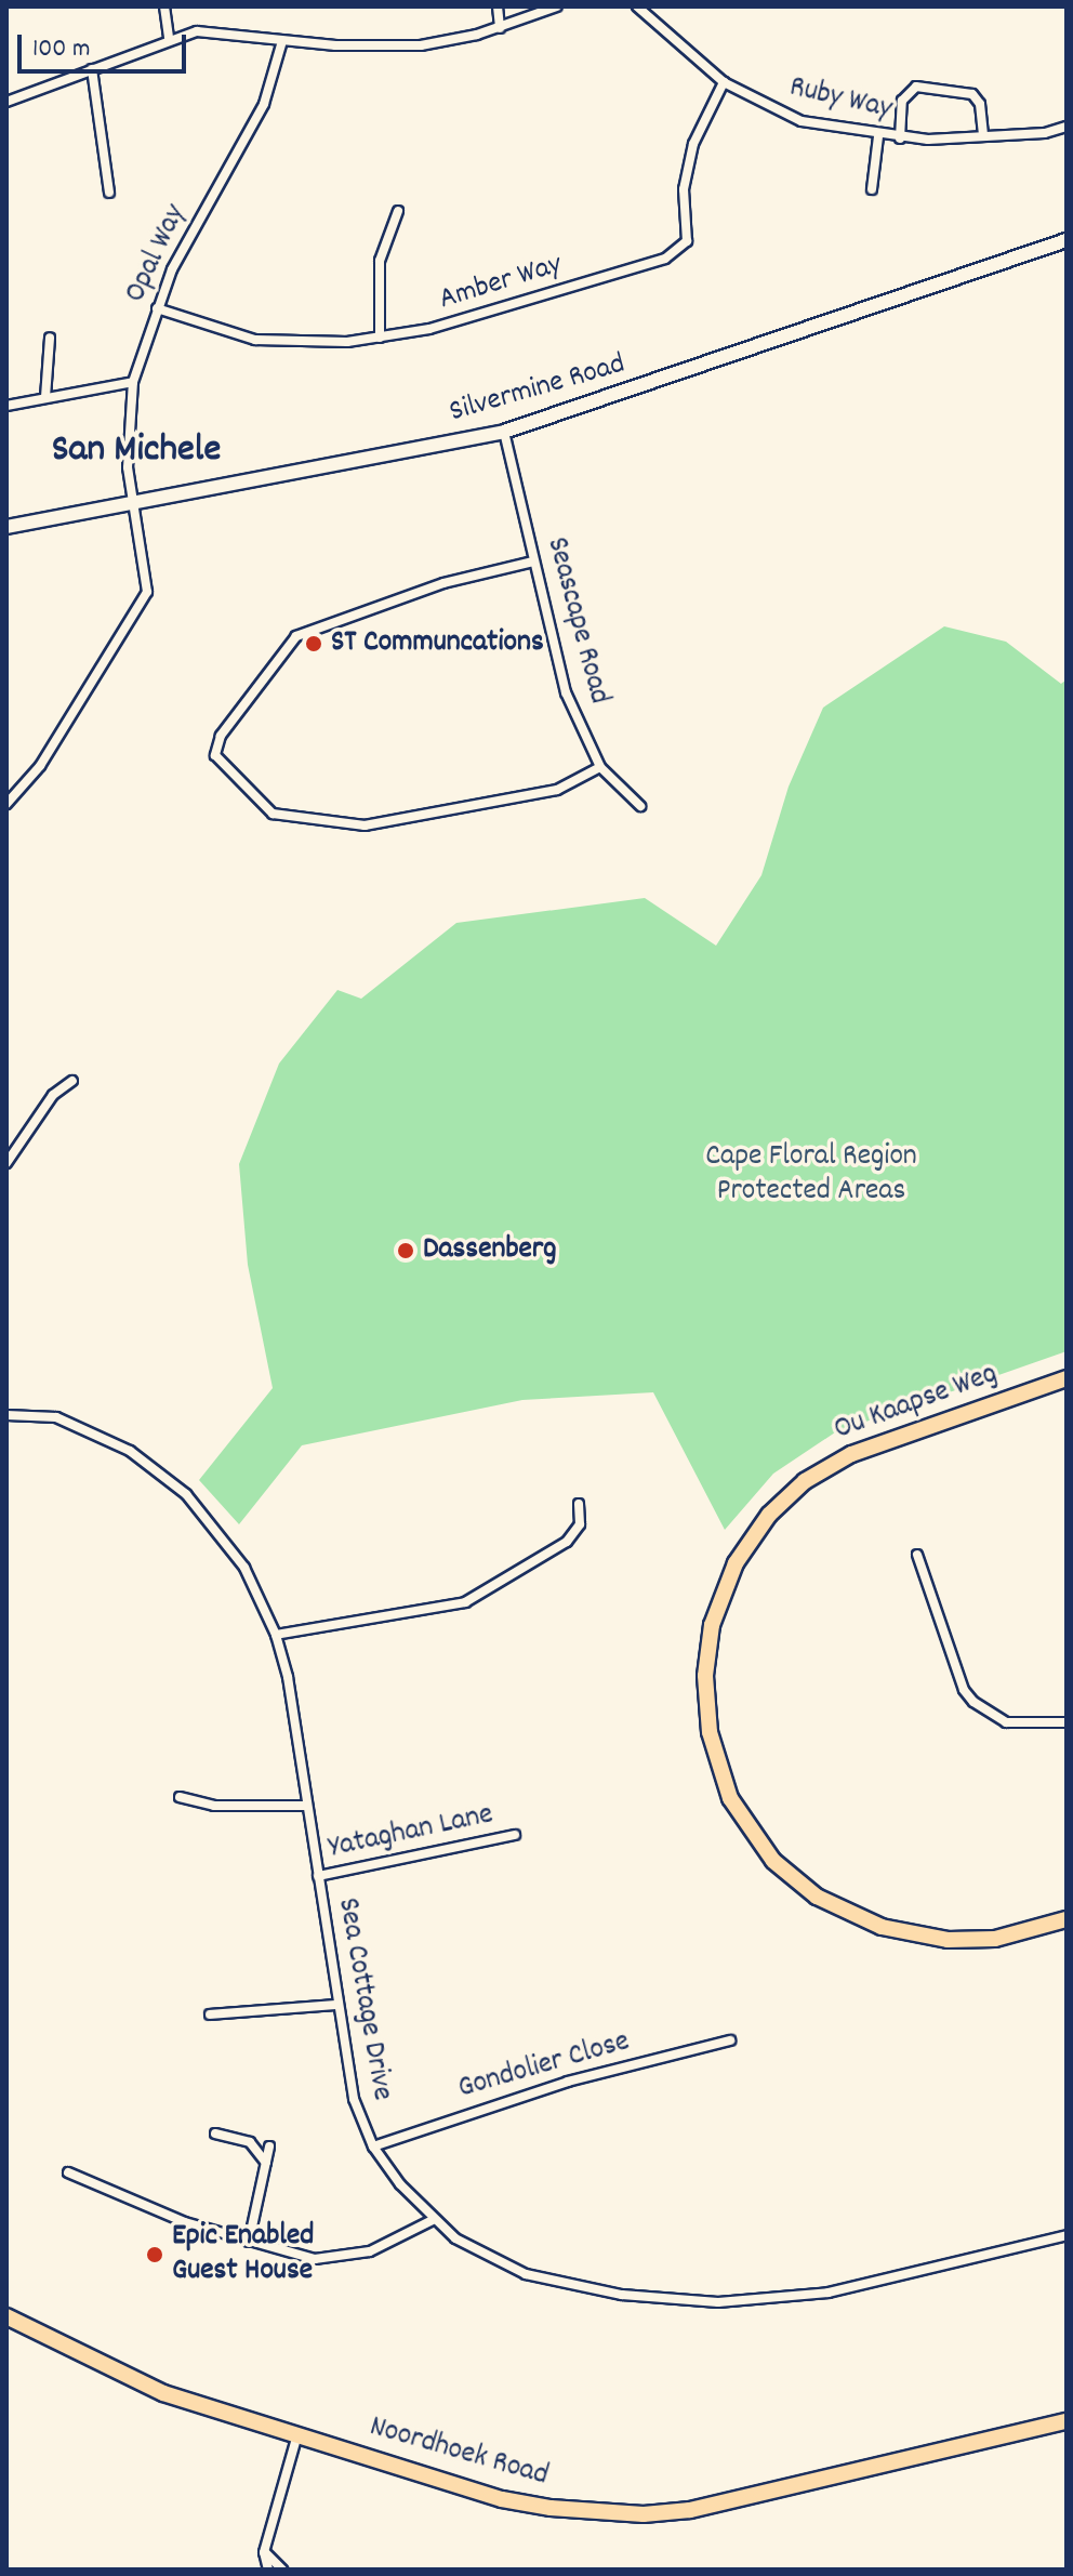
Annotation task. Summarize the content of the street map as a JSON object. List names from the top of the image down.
{
  "streets": {
    "main road": ["Ou Kaapse Weg", "Noordhoek Road"],
    "street": [
      "Ruby Way",
      "Opal Way",
      "Amber Way",
      "Silvermine Road",
      "Seascape Road",
      "Yataghan Lane",
      "Sea Cottage Drive",
      "Gondolier Close"
    ]
  },
  "crossings": [
    ["Ruby Way", "Amber Way"],
    ["Opal Way", "Amber Way"],
    ["Opal Way", "Silvermine Road"],
    ["Silvermine Road", "Seascape Road"],
    ["Yataghan Lane", "Sea Cottage Drive"],
    ["Sea Cottage Drive", "Gondolier Close"]
  ],
  "districts": ["San Michele"],
  "parks": ["Cape Floral Region Protected Areas"],
  "places": ["ST Communcations", "Dassenberg", "Epic Enabled Guest House"],
  "scale_bar": "100 m"
}
